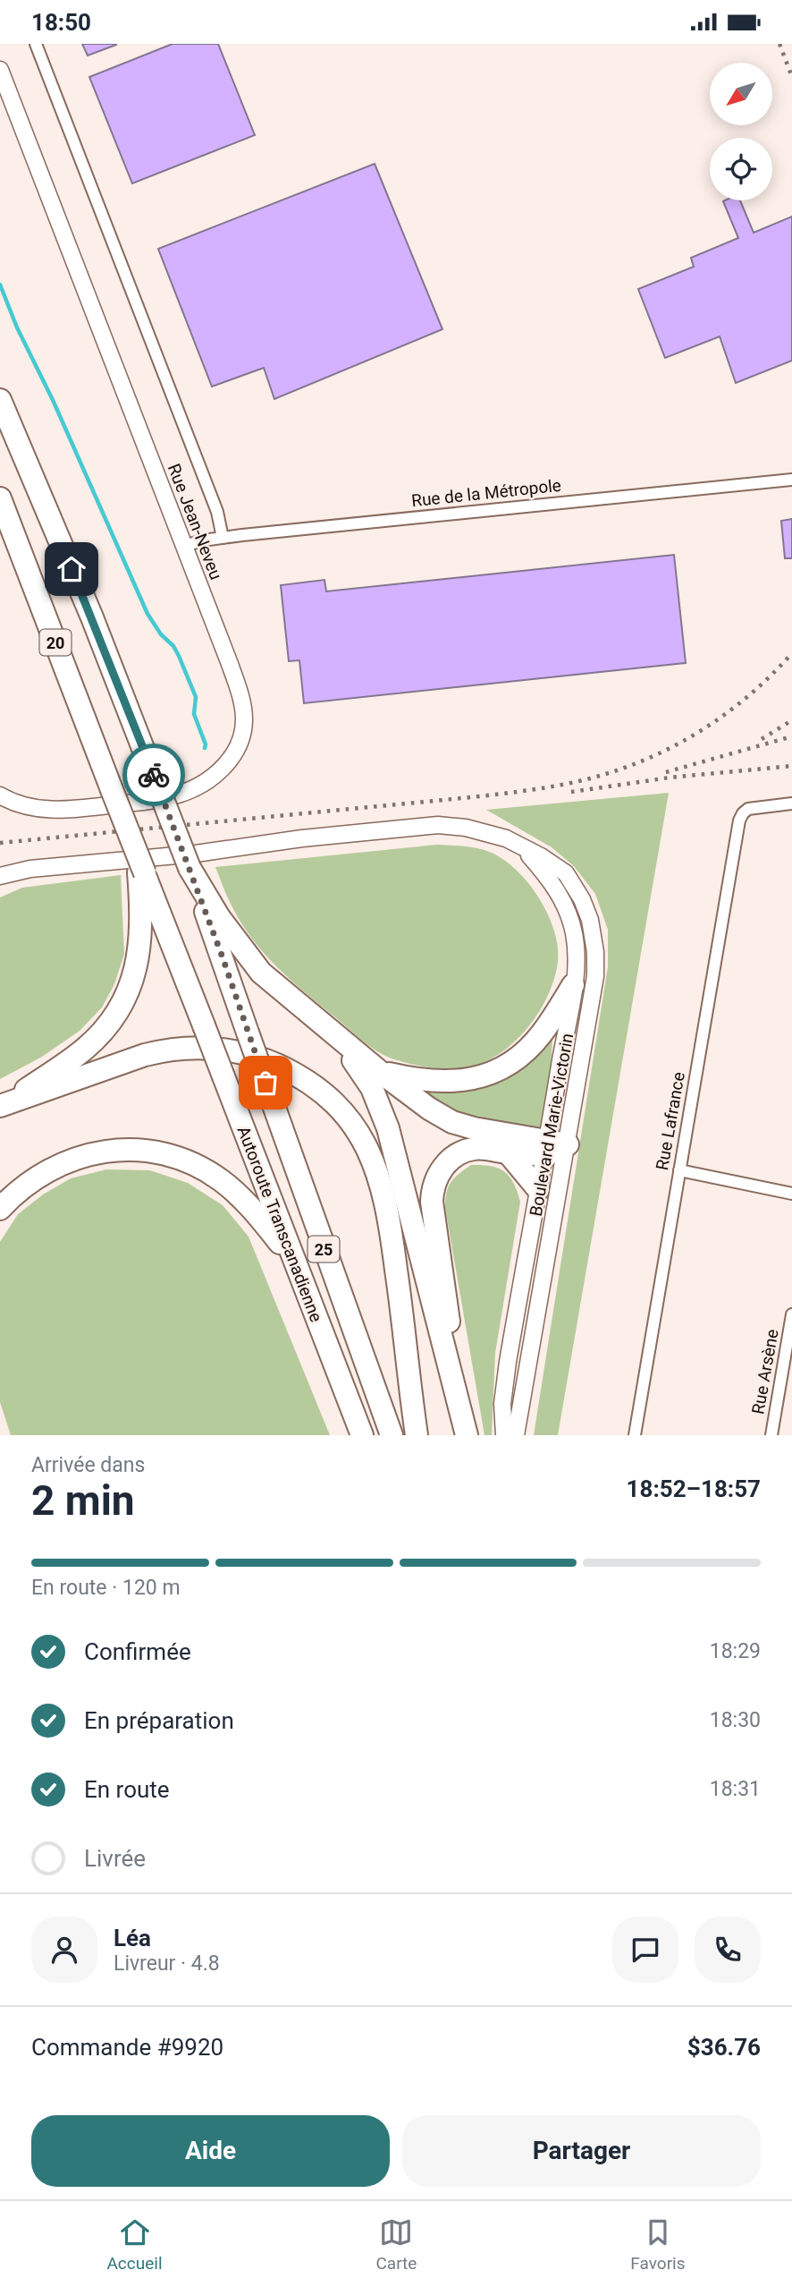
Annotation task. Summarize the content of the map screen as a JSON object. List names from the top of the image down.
{
  "streets": {
    "highway": ["20", "Autoroute Transcanadienne", "25"],
    "street": [
      "Rue de la Métropole",
      "Rue Jean-Neveu",
      "Rue Lafrance",
      "Boulevard Marie-Victorin",
      "Rue Arsène"
    ]
  },
  "crossings": [
    ["Rue de la Métropole", "Rue Jean-Neveu"],
    ["20", "Autoroute Transcanadienne"],
    ["20", "25"],
    ["Autoroute Transcanadienne", "25"]
  ],
  "north": "bottom left",
  "page": {
    "status": "18:50",
    "heading": ["2 min", "Arrivée dans", "18:52–18:57"],
    "panel": [
      "Léa",
      "Livreur · 4.8",
      "Commande #9920",
      "$36.76"
    ],
    "bar": "En route · 120 m",
    "list": [
      ["Confirmée", "18:29"],
      ["En préparation", "18:30"],
      ["En route", "18:31"],
      "Livrée"
    ],
    "buttons": ["Aide", "Partager"],
    "tabs": ["Accueil", "Carte", "Favoris"]
  }
}
